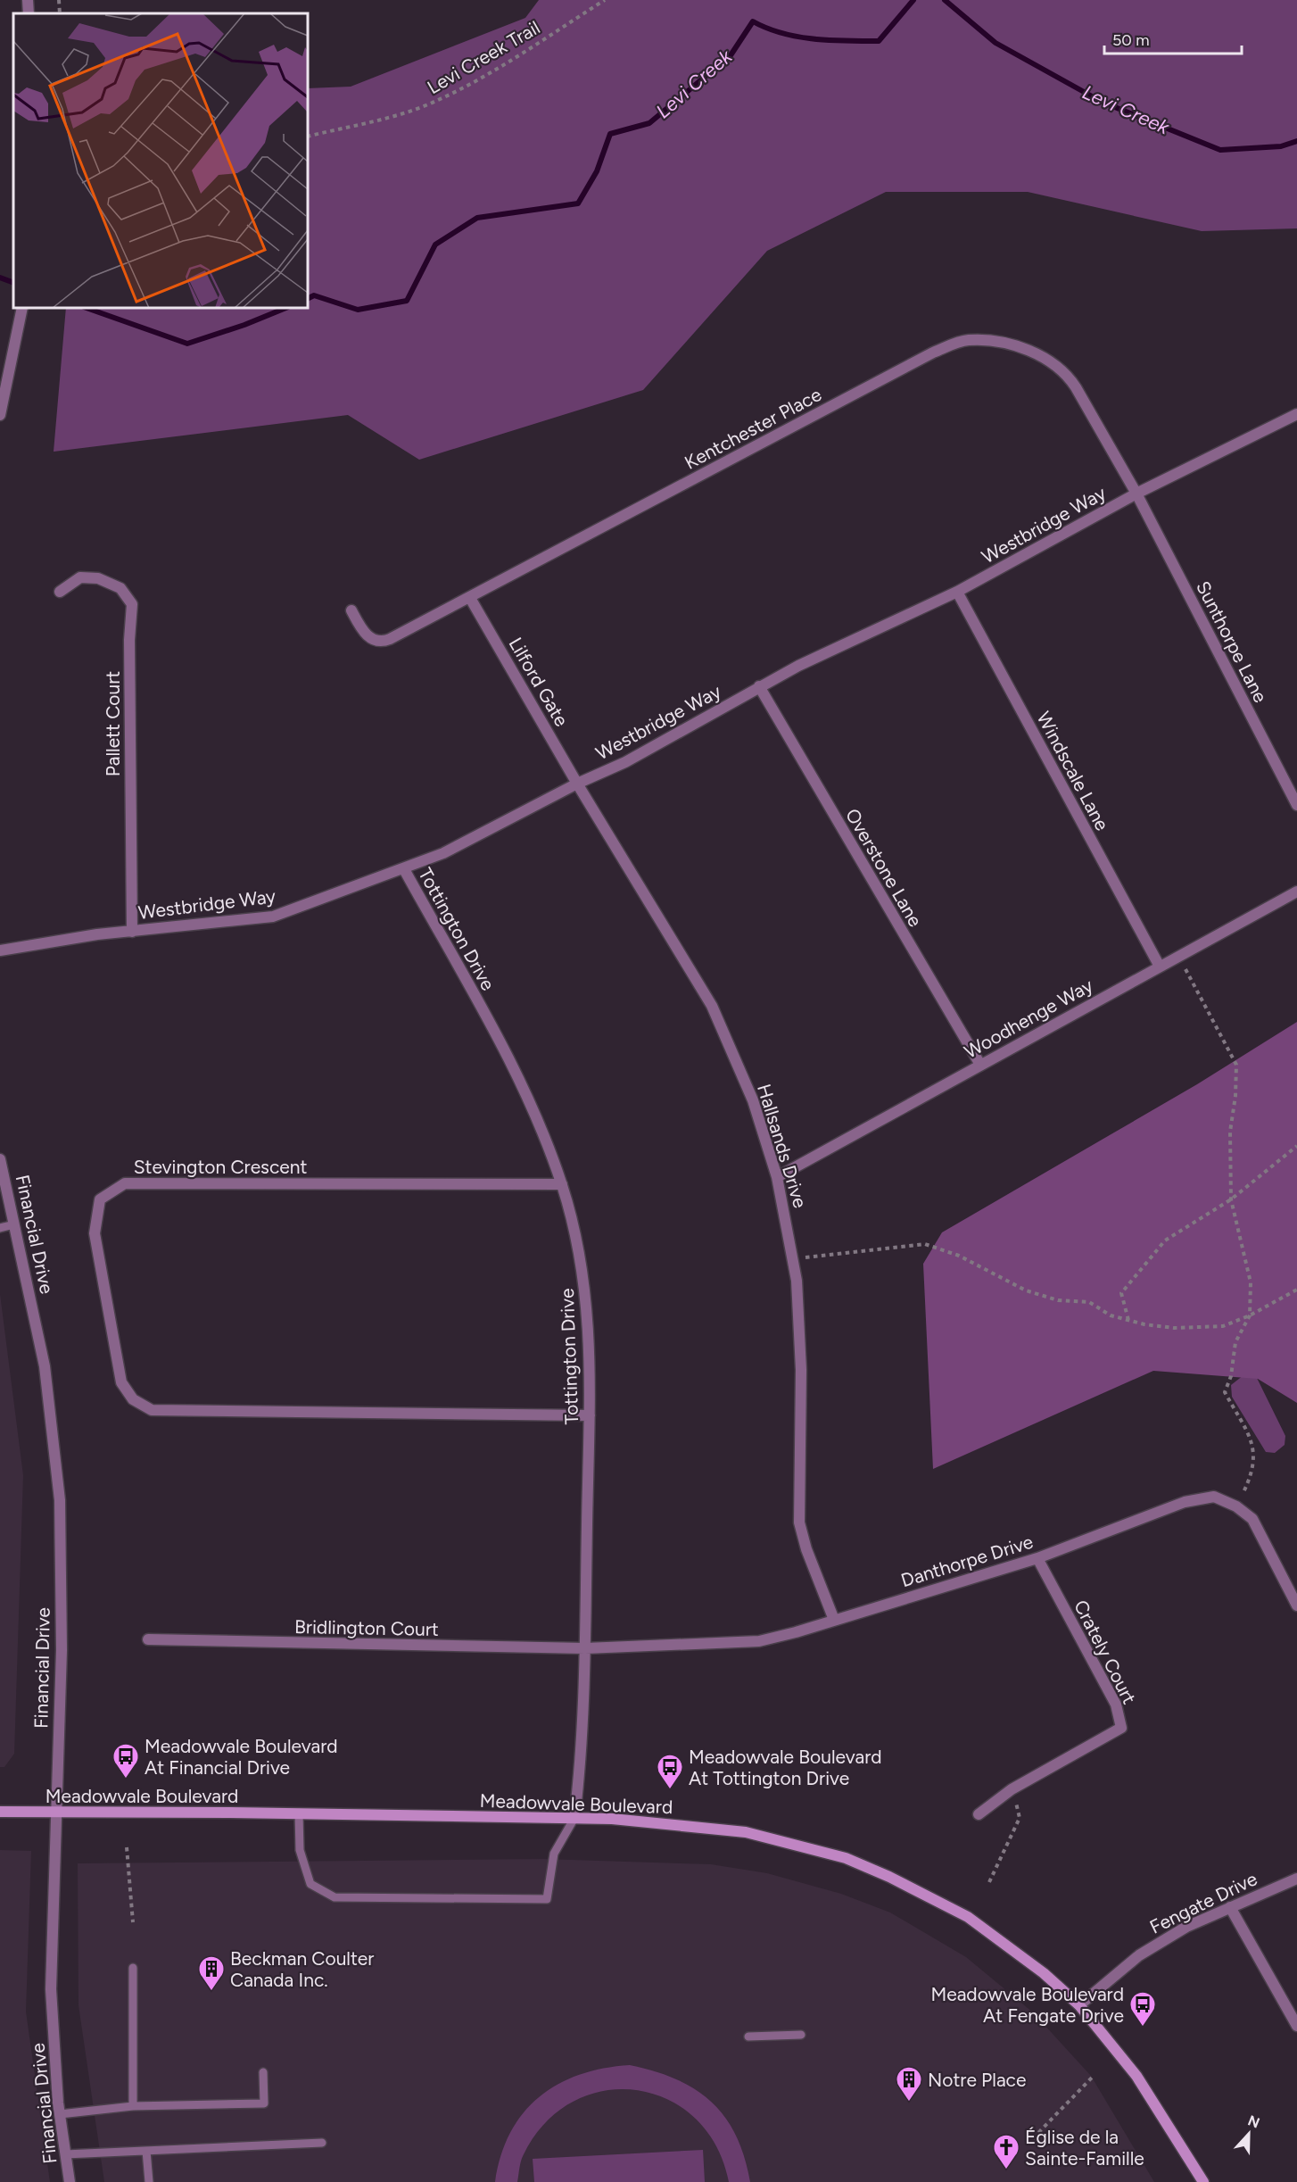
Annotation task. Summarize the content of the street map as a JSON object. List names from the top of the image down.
{
  "streets": {
    "main road": ["Meadowvale Boulevard"],
    "street": [
      "Kentchester Place",
      "Westbridge Way",
      "Sunthorpe Lane",
      "Lilford Gate",
      "Pallett Court",
      "Windscale Lane",
      "Overstone Lane",
      "Tottington Drive",
      "Woodhenge Way",
      "Hallsands Drive",
      "Stevington Crescent",
      "Financial Drive",
      "Danthorpe Drive",
      "Bridlington Court",
      "Crately Court",
      "Fengate Drive"
    ],
    "path": ["Levi Creek Trail"]
  },
  "crossings": [
    ["Kentchester Place", "Westbridge Way"],
    ["Kentchester Place", "Sunthorpe Lane"],
    ["Kentchester Place", "Lilford Gate"],
    ["Westbridge Way", "Sunthorpe Lane"],
    ["Westbridge Way", "Lilford Gate"],
    ["Westbridge Way", "Pallett Court"],
    ["Westbridge Way", "Windscale Lane"],
    ["Westbridge Way", "Overstone Lane"],
    ["Westbridge Way", "Tottington Drive"],
    ["Westbridge Way", "Hallsands Drive"],
    ["Lilford Gate", "Hallsands Drive"],
    ["Windscale Lane", "Woodhenge Way"],
    ["Overstone Lane", "Woodhenge Way"],
    ["Tottington Drive", "Stevington Crescent"],
    ["Tottington Drive", "Danthorpe Drive"],
    ["Tottington Drive", "Bridlington Court"],
    ["Tottington Drive", "Meadowvale Boulevard"],
    ["Woodhenge Way", "Hallsands Drive"],
    ["Hallsands Drive", "Danthorpe Drive"],
    ["Financial Drive", "Meadowvale Boulevard"],
    ["Danthorpe Drive", "Bridlington Court"],
    ["Danthorpe Drive", "Crately Court"],
    ["Meadowvale Boulevard", "Fengate Drive"]
  ],
  "water": ["Levi Creek"],
  "places": {
    "bus stop": ["Meadowvale Boulevard At Financial Drive", "Meadowvale Boulevard At Tottington Drive", "Meadowvale Boulevard At Fengate Drive"],
    "building": ["Beckman Coulter Canada Inc.", "Notre Place"],
    "church": ["Église de la Sainte-Famille"]
  },
  "scale_bar": "50 m",
  "north": "top"
}
